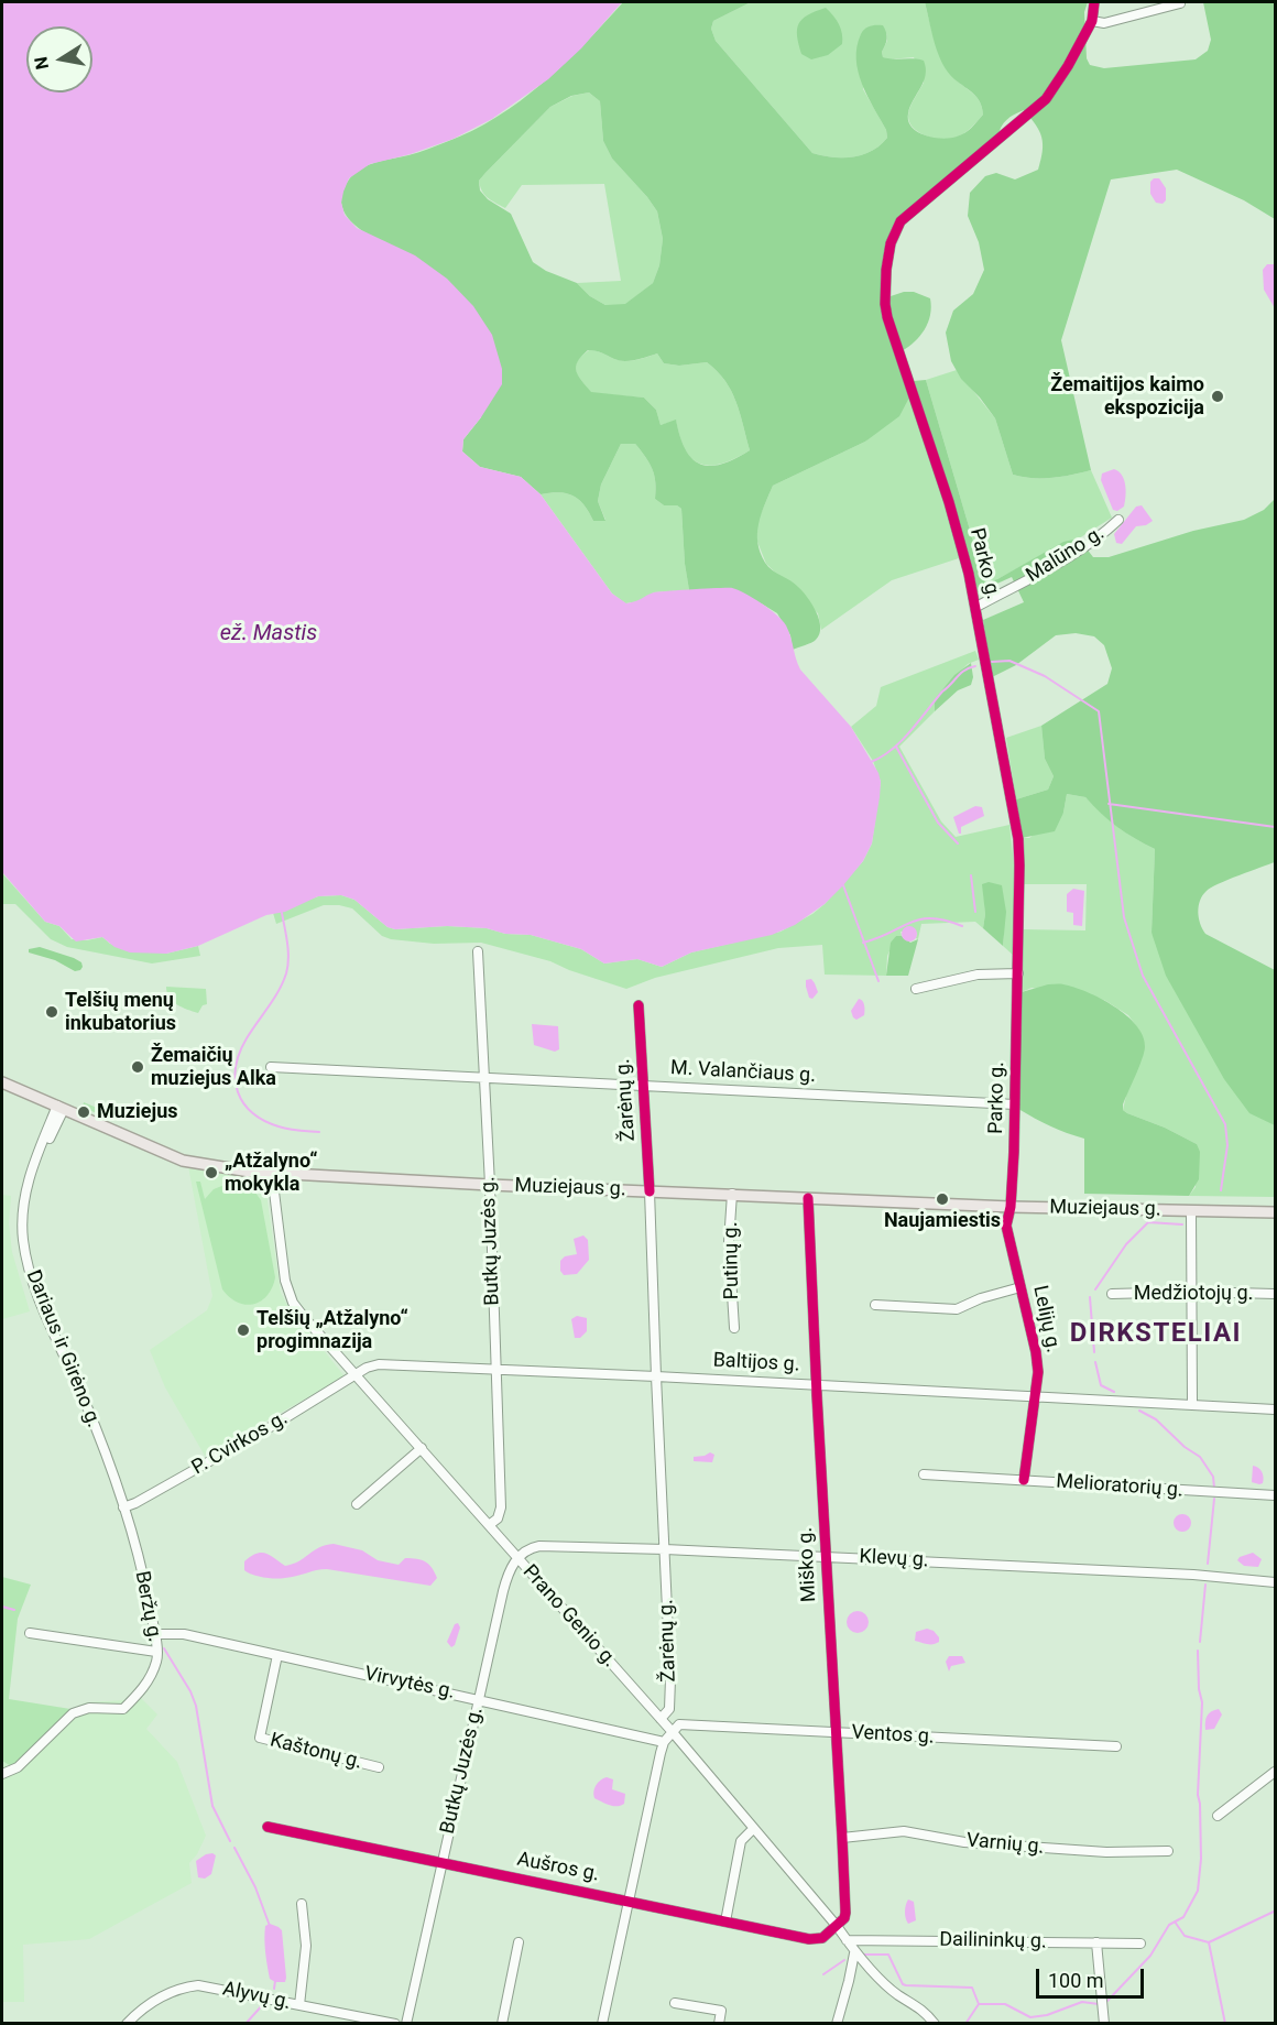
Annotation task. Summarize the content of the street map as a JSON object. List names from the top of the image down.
{
  "streets": {
    "main road": ["Muziejaus g."],
    "street": [
      "Malūno g.",
      "Parko g.",
      "M. Valančiaus g.",
      "Žarėnų g.",
      "Butkų Juzės g.",
      "Putinų g.",
      "Medžiotojų g.",
      "Lelijų g.",
      "Dariaus ir Girėno g.",
      "Baltijos g.",
      "P. Cvirkos g.",
      "Melioratorių g.",
      "Klevų g.",
      "Miško g.",
      "Beržų g.",
      "Prano Genio g.",
      "Virvytės g.",
      "Ventos g.",
      "Kaštonų g.",
      "Varnių g.",
      "Aušros g.",
      "Dailininkų g.",
      "Alyvų g."
    ]
  },
  "crossings": [
    ["Malūno g.", "Parko g."],
    ["Parko g.", "M. Valančiaus g."],
    ["Parko g.", "Muziejaus g."],
    ["Parko g.", "Lelijų g."],
    ["M. Valančiaus g.", "Žarėnų g."],
    ["M. Valančiaus g.", "Butkų Juzės g."],
    ["Žarėnų g.", "Muziejaus g."],
    ["Žarėnų g.", "Baltijos g."],
    ["Žarėnų g.", "Klevų g."],
    ["Žarėnų g.", "Prano Genio g."],
    ["Muziejaus g.", "Butkų Juzės g."],
    ["Muziejaus g.", "Putinų g."],
    ["Muziejaus g.", "Lelijų g."],
    ["Muziejaus g.", "Dariaus ir Girėno g."],
    ["Muziejaus g.", "Miško g."],
    ["Muziejaus g.", "Prano Genio g."],
    ["Butkų Juzės g.", "Baltijos g."],
    ["Butkų Juzės g.", "Klevų g."],
    ["Butkų Juzės g.", "Prano Genio g."],
    ["Butkų Juzės g.", "Virvytės g."],
    ["Butkų Juzės g.", "Aušros g."],
    ["Lelijų g.", "Baltijos g."],
    ["Lelijų g.", "Melioratorių g."],
    ["Dariaus ir Girėno g.", "P. Cvirkos g."],
    ["Dariaus ir Girėno g.", "Beržų g."],
    ["Baltijos g.", "P. Cvirkos g."],
    ["Baltijos g.", "Miško g."],
    ["Baltijos g.", "Prano Genio g."],
    ["P. Cvirkos g.", "Beržų g."],
    ["P. Cvirkos g.", "Prano Genio g."],
    ["Klevų g.", "Miško g."],
    ["Klevų g.", "Prano Genio g."],
    ["Miško g.", "Prano Genio g."],
    ["Miško g.", "Ventos g."],
    ["Miško g.", "Varnių g."],
    ["Miško g.", "Aušros g."],
    ["Beržų g.", "Virvytės g."],
    ["Prano Genio g.", "Ventos g."],
    ["Prano Genio g.", "Aušros g."],
    ["Prano Genio g.", "Dailininkų g."],
    ["Virvytės g.", "Kaštonų g."]
  ],
  "districts": ["DIRKSTELIAI"],
  "water": ["ež. Mastis"],
  "places": [
    "Žemaitijos kaimo ekspozicija",
    "Telšių menų inkubatorius",
    "Žemaičių muziejus Alka",
    "Muziejus",
    "„Atžalyno“ mokykla",
    "Naujamiestis",
    "Telšių „Atžalyno“ progimnazija"
  ],
  "scale_bar": "100 m",
  "north": "left"
}
